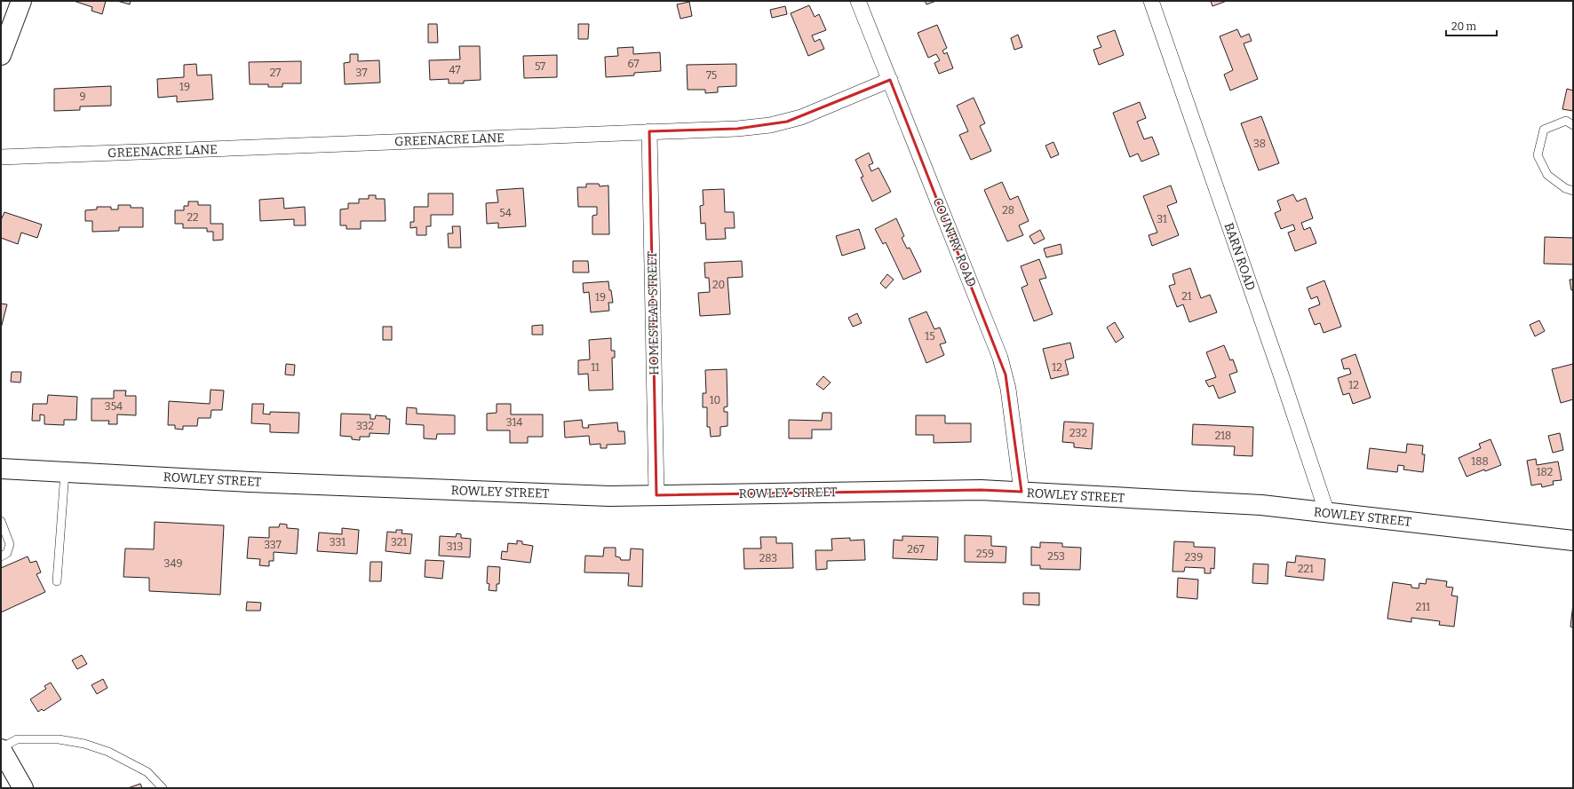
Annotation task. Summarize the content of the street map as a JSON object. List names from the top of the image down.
{
  "streets": {
    "street": [
      "GREENACRE LANE",
      "COUNTRY ROAD",
      "BARN ROAD",
      "HOMESTEAD STREET",
      "ROWLEY STREET"
    ]
  },
  "crossings": [
    ["GREENACRE LANE", "COUNTRY ROAD"],
    ["GREENACRE LANE", "HOMESTEAD STREET"],
    ["COUNTRY ROAD", "ROWLEY STREET"],
    ["BARN ROAD", "ROWLEY STREET"],
    ["HOMESTEAD STREET", "ROWLEY STREET"]
  ],
  "house_numbers": [
    "67",
    "57",
    "47",
    "27",
    "37",
    "75",
    "19",
    "9",
    "38",
    "28",
    "54",
    "22",
    "31",
    "20",
    "21",
    "19",
    "15",
    "11",
    "12",
    "12",
    "10",
    "354",
    "314",
    "332",
    "232",
    "218",
    "188",
    "182",
    "331",
    "321",
    "337",
    "313",
    "267",
    "259",
    "253",
    "239",
    "283",
    "349",
    "221",
    "211"
  ],
  "scale_bar": "20 m"
}
